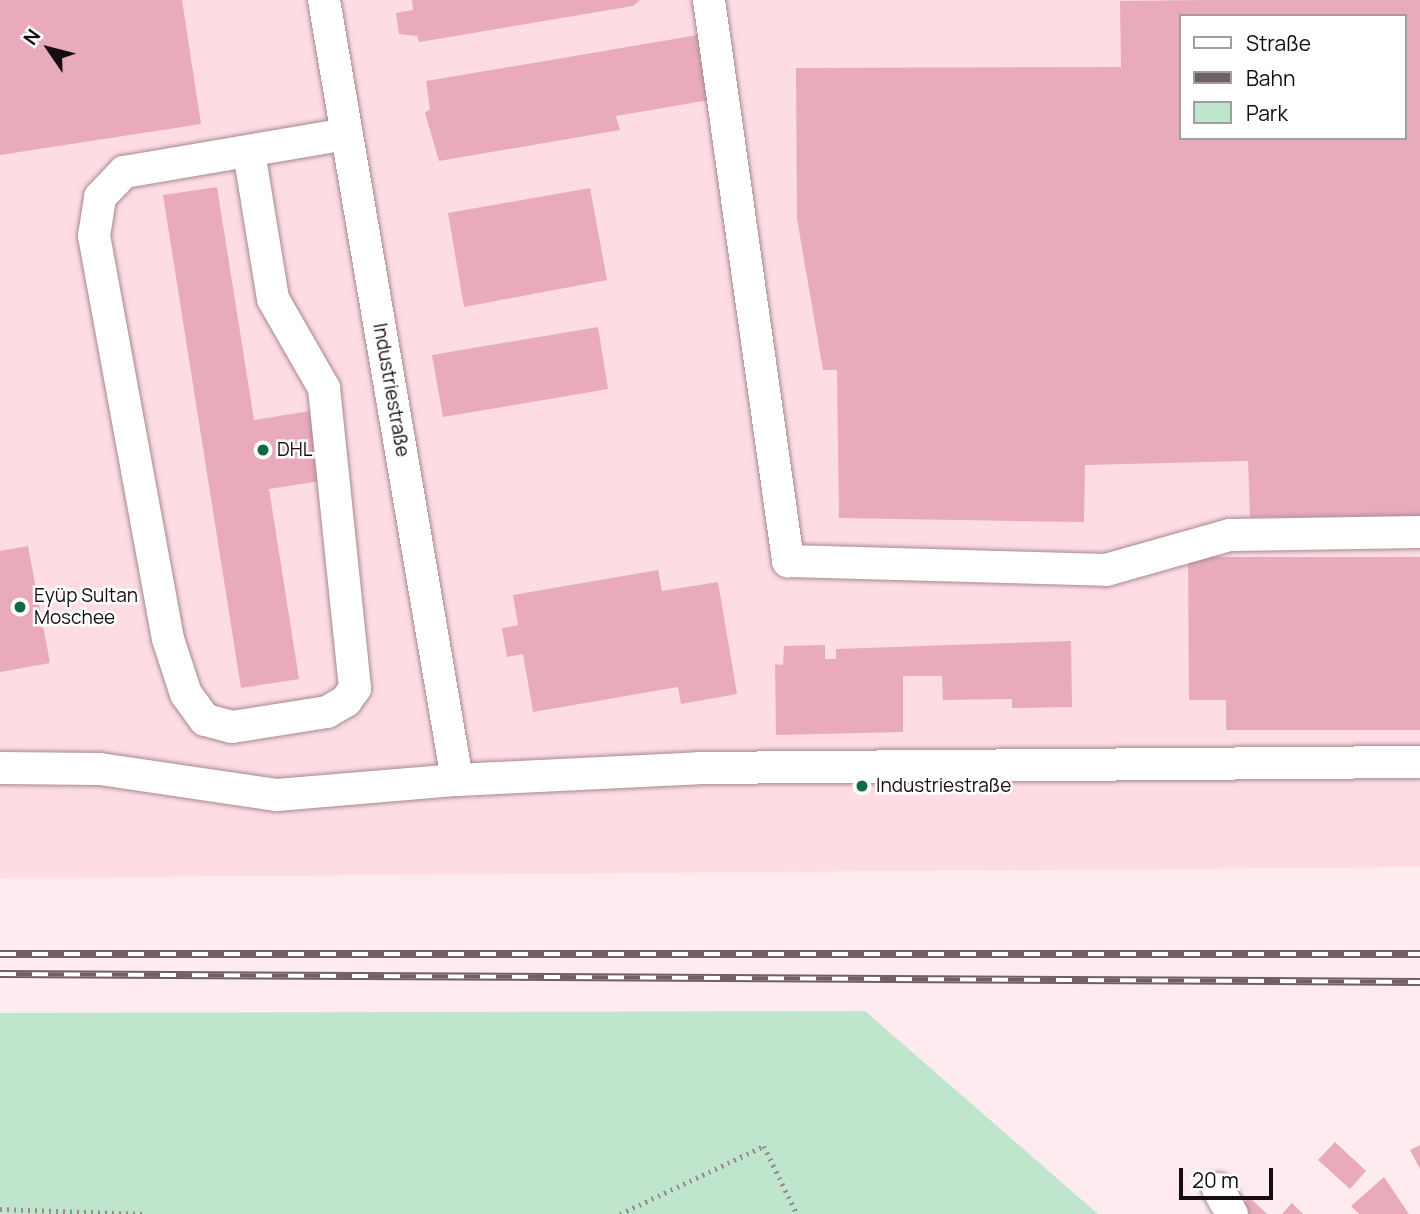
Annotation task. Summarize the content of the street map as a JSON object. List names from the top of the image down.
{
  "streets": {
    "street": ["Industriestraße"]
  },
  "places": ["DHL", "Eyüp Sultan Moschee", "Industriestraße"],
  "legend": ["Straße", "Bahn", "Park"],
  "scale_bar": "20 m",
  "north": "top left"
}
